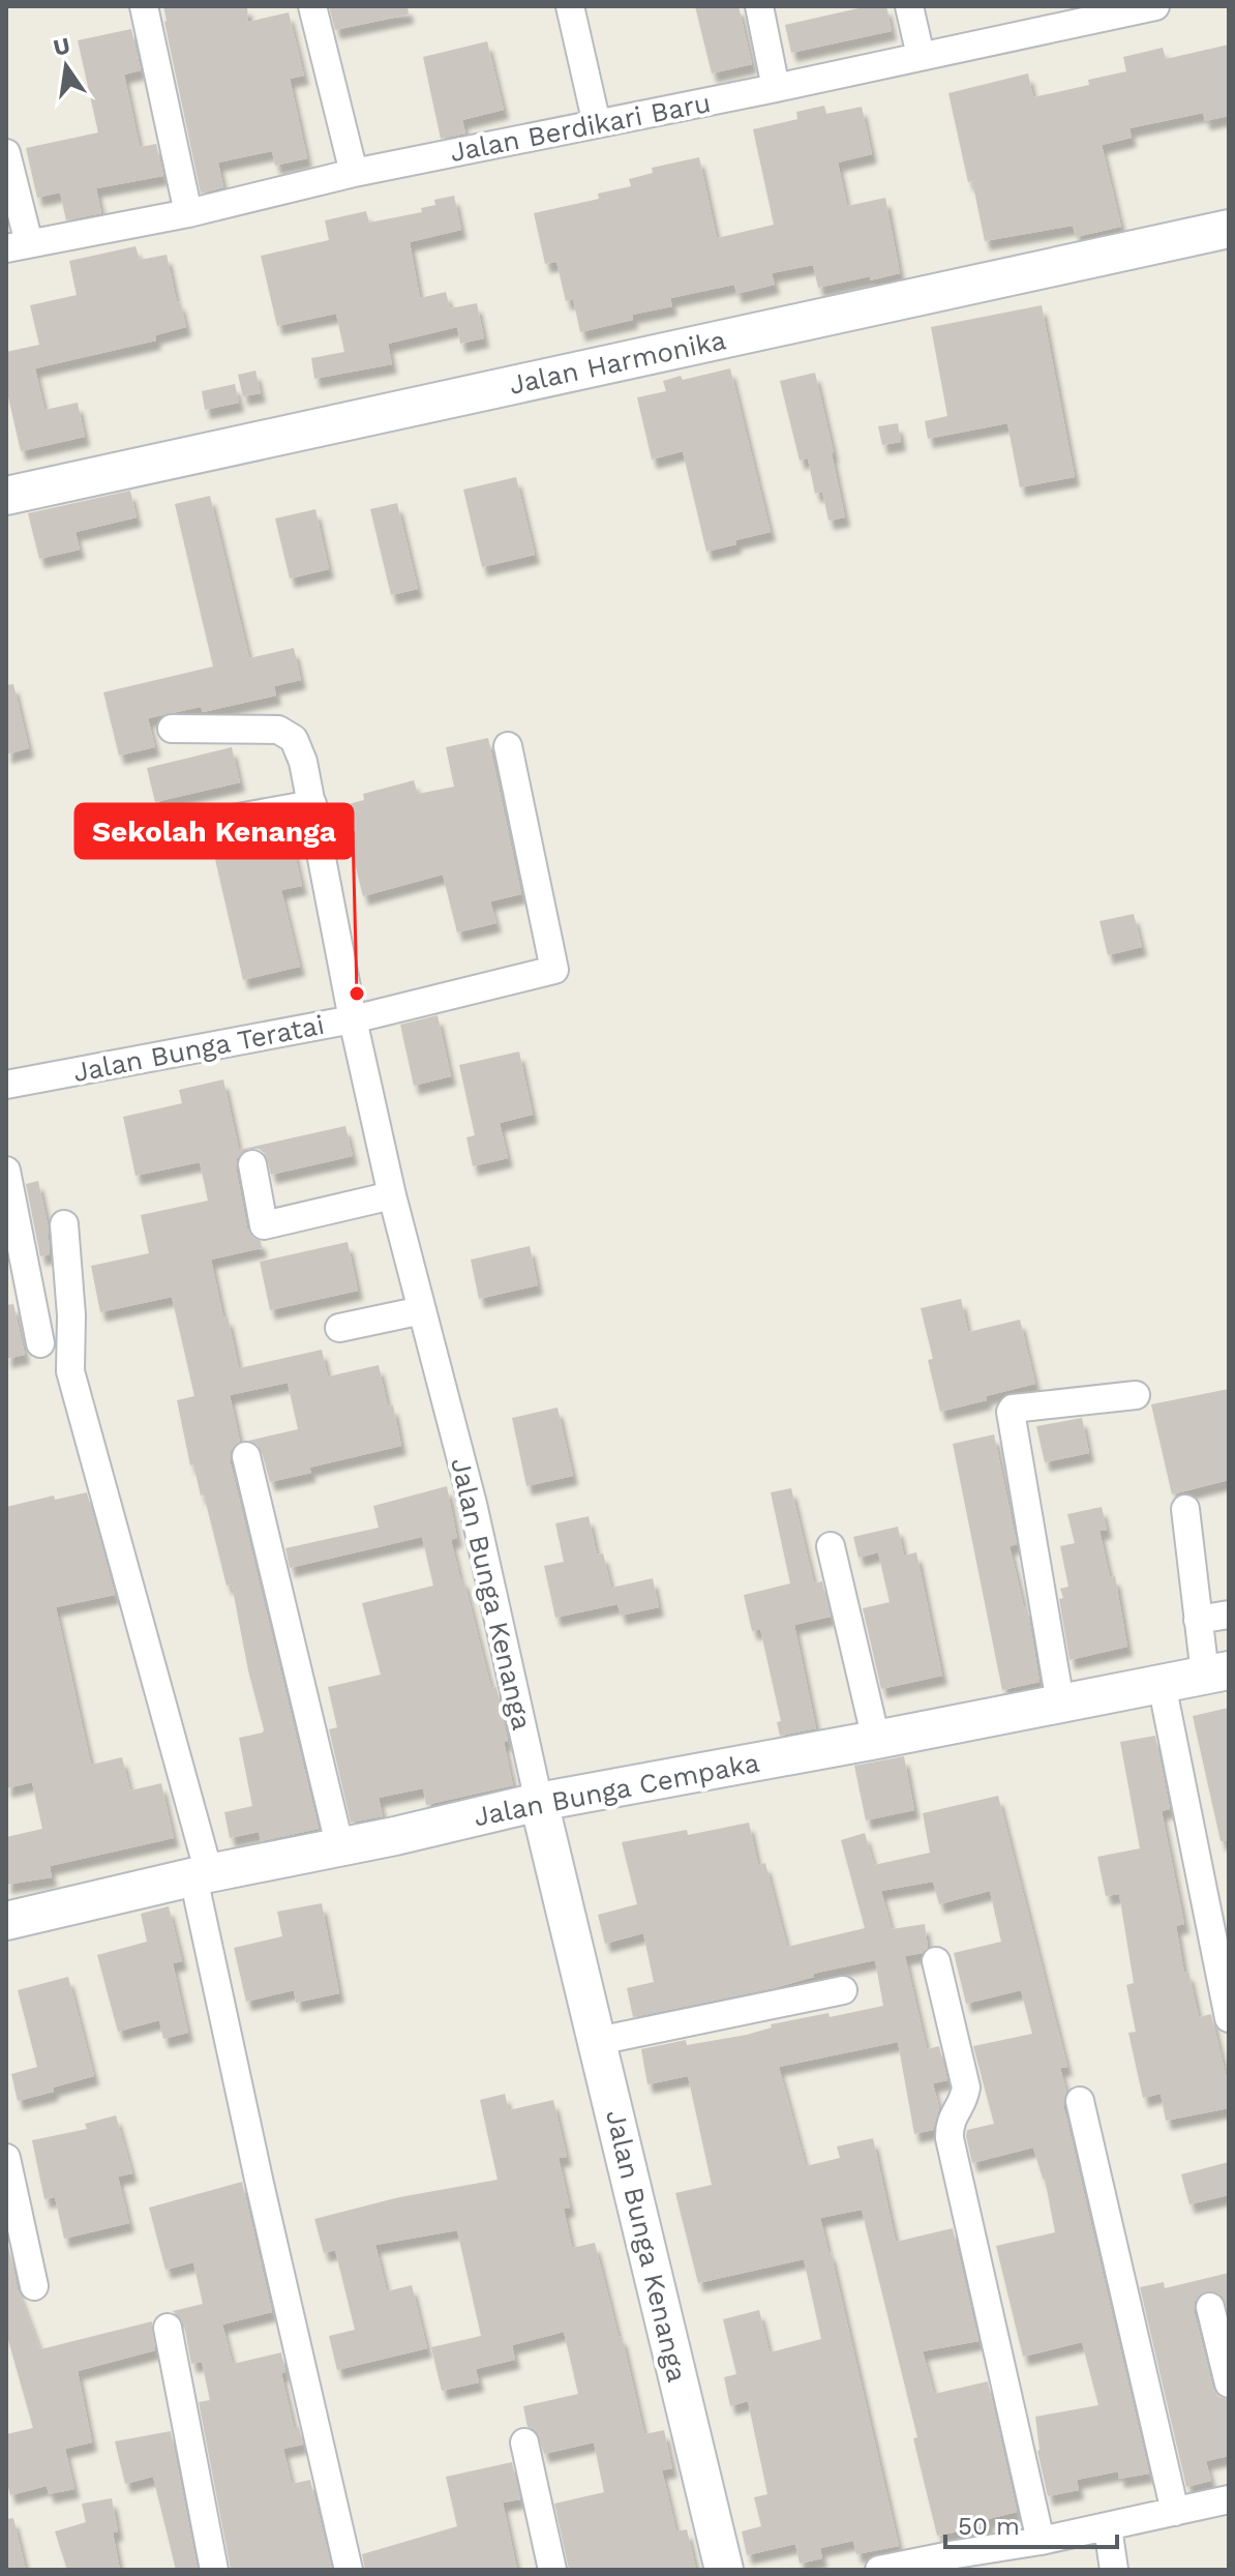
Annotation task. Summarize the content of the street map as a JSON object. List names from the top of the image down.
{
  "streets": {
    "street": [
      "Jalan Berdikari Baru",
      "Jalan Harmonika",
      "Jalan Bunga Teratai",
      "Jalan Bunga Kenanga",
      "Jalan Bunga Cempaka"
    ]
  },
  "crossings": [
    ["Jalan Bunga Teratai", "Jalan Bunga Kenanga"],
    ["Jalan Bunga Kenanga", "Jalan Bunga Cempaka"]
  ],
  "places": ["Sekolah Kenanga"],
  "scale_bar": "50 m",
  "north": "top"
}
